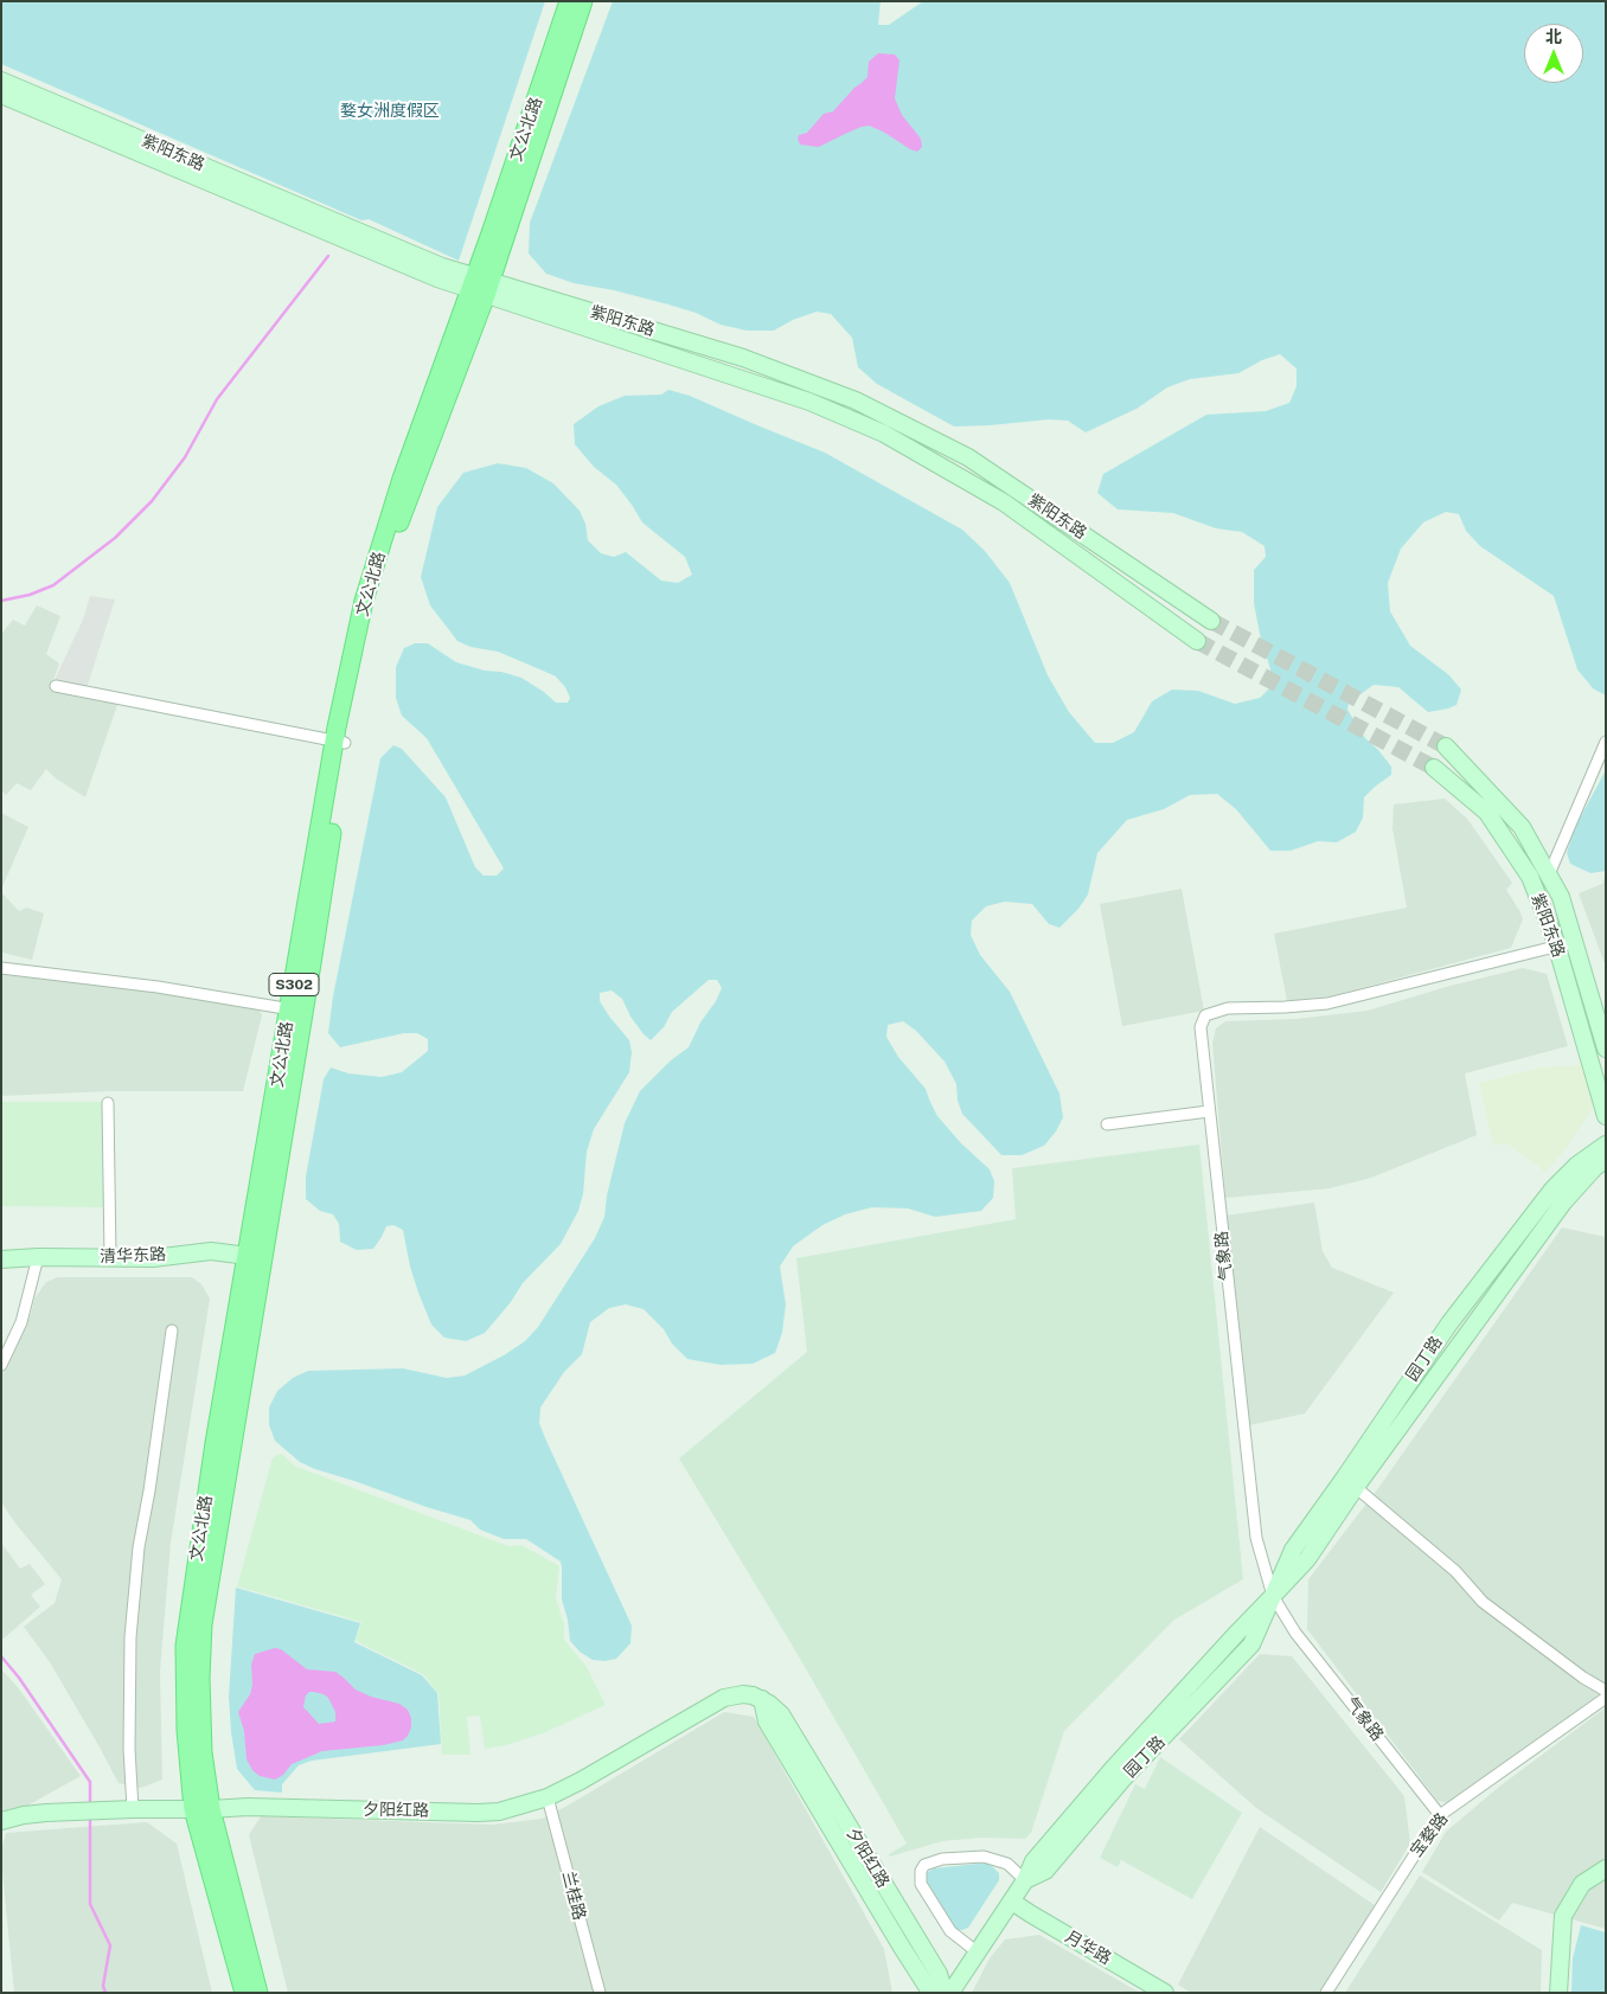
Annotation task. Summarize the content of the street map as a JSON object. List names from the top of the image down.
{
  "streets": {
    "main road": [
      "文公北路",
      "紫阳东路",
      "S302",
      "清华东路",
      "园丁路",
      "夕阳红路",
      "月华路"
    ],
    "street": ["气象路", "宝婺路", "兰桂路"]
  },
  "crossings": [
    ["文公北路", "紫阳东路"],
    ["文公北路", "清华东路"],
    ["文公北路", "夕阳红路"],
    ["紫阳东路", "气象路"],
    ["气象路", "园丁路"],
    ["气象路", "宝婺路"],
    ["园丁路", "月华路"],
    ["夕阳红路", "兰桂路"]
  ],
  "parks": ["婺女洲度假区"],
  "north": "top"
}
